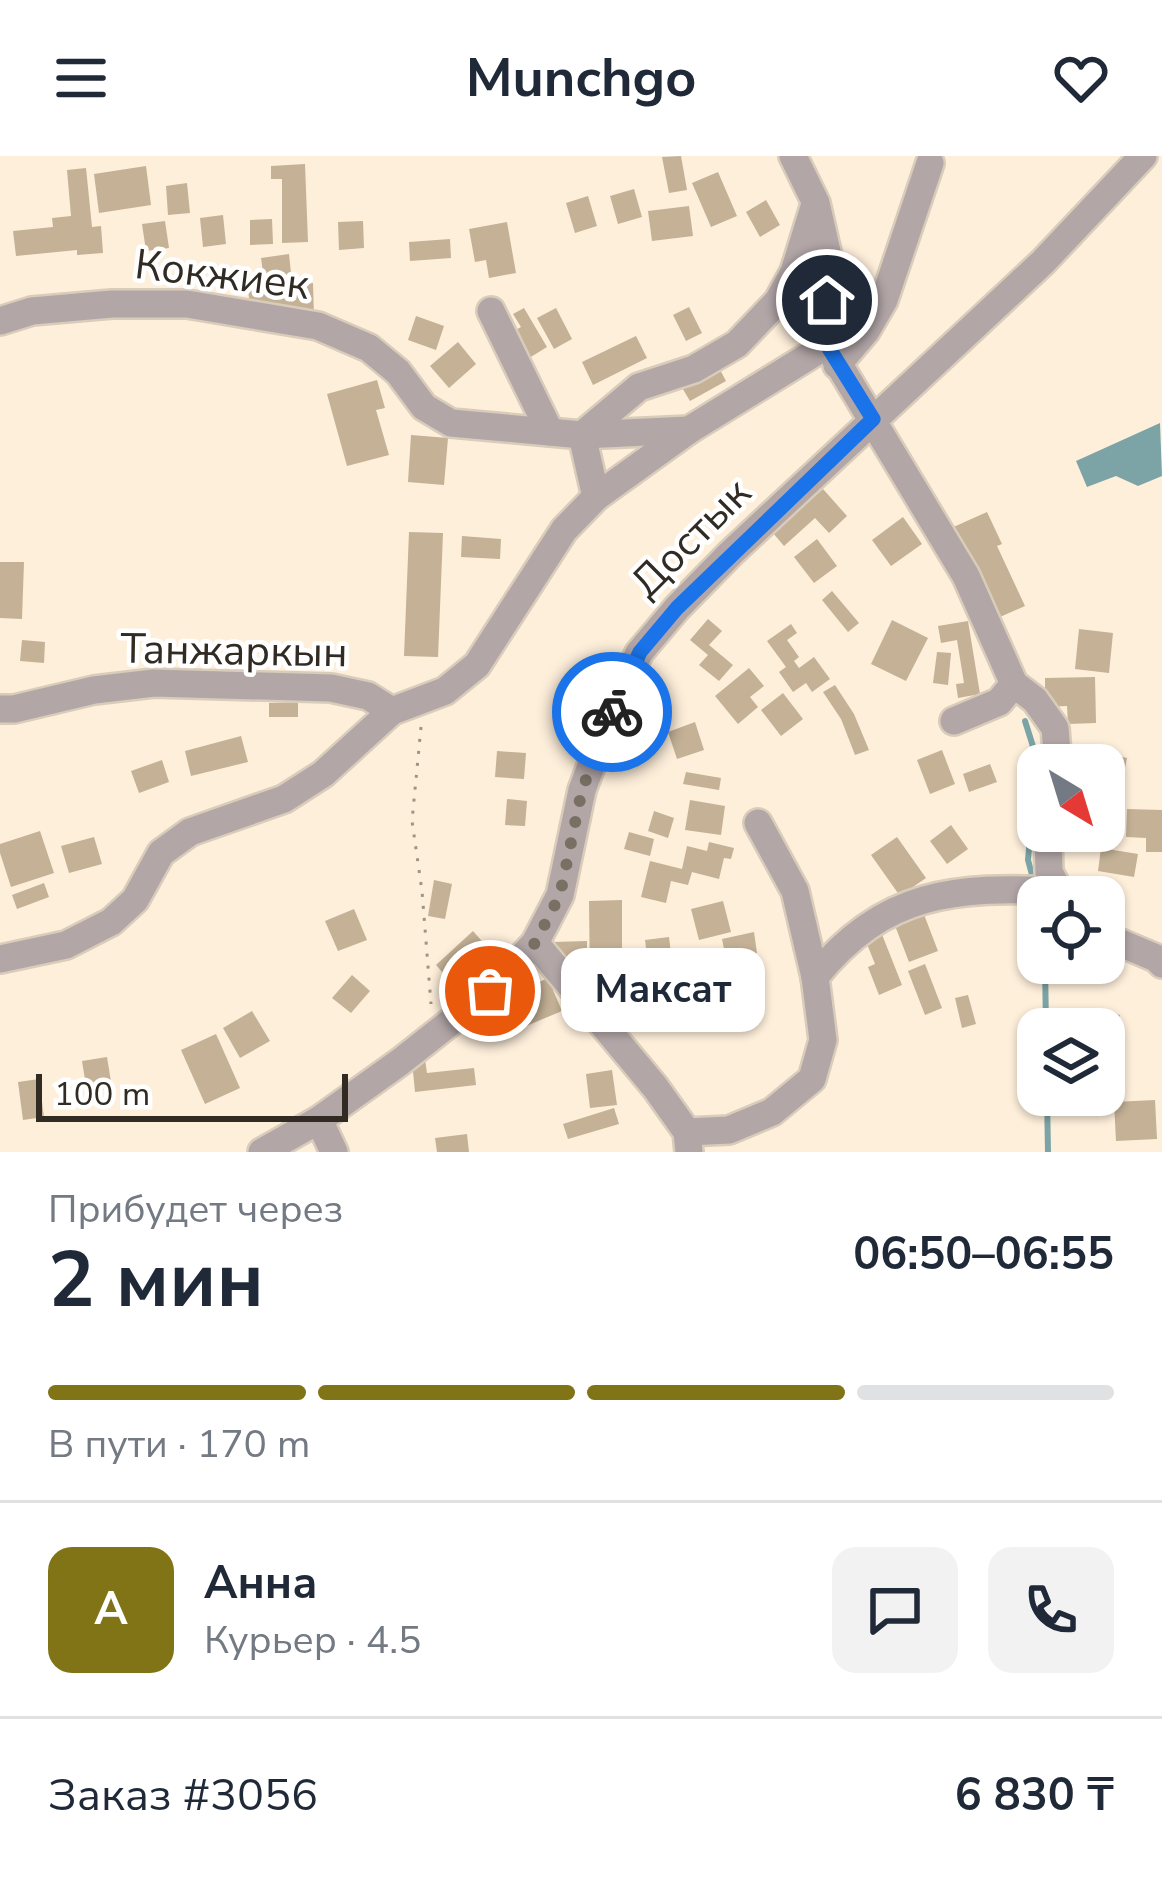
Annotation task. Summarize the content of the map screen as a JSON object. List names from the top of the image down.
{
  "streets": {
    "street": ["Кокжиек", "Достык", "Танжаркын"]
  },
  "crossings": [
    ["Кокжиек", "Танжаркын"]
  ],
  "places": ["Максат"],
  "scale_bar": "100 m",
  "north": "bottom right",
  "page": {
    "header": "Munchgo",
    "bubble": "Максат",
    "scale": "100 m",
    "heading": ["2 мин", "Прибудет через", "06:50–06:55"],
    "panel": [
      "Анна",
      "Курьер · 4.5",
      "Заказ #3056",
      "6 830 ₸"
    ],
    "bar": "В пути · 170 m",
    "round": "А"
  }
}
